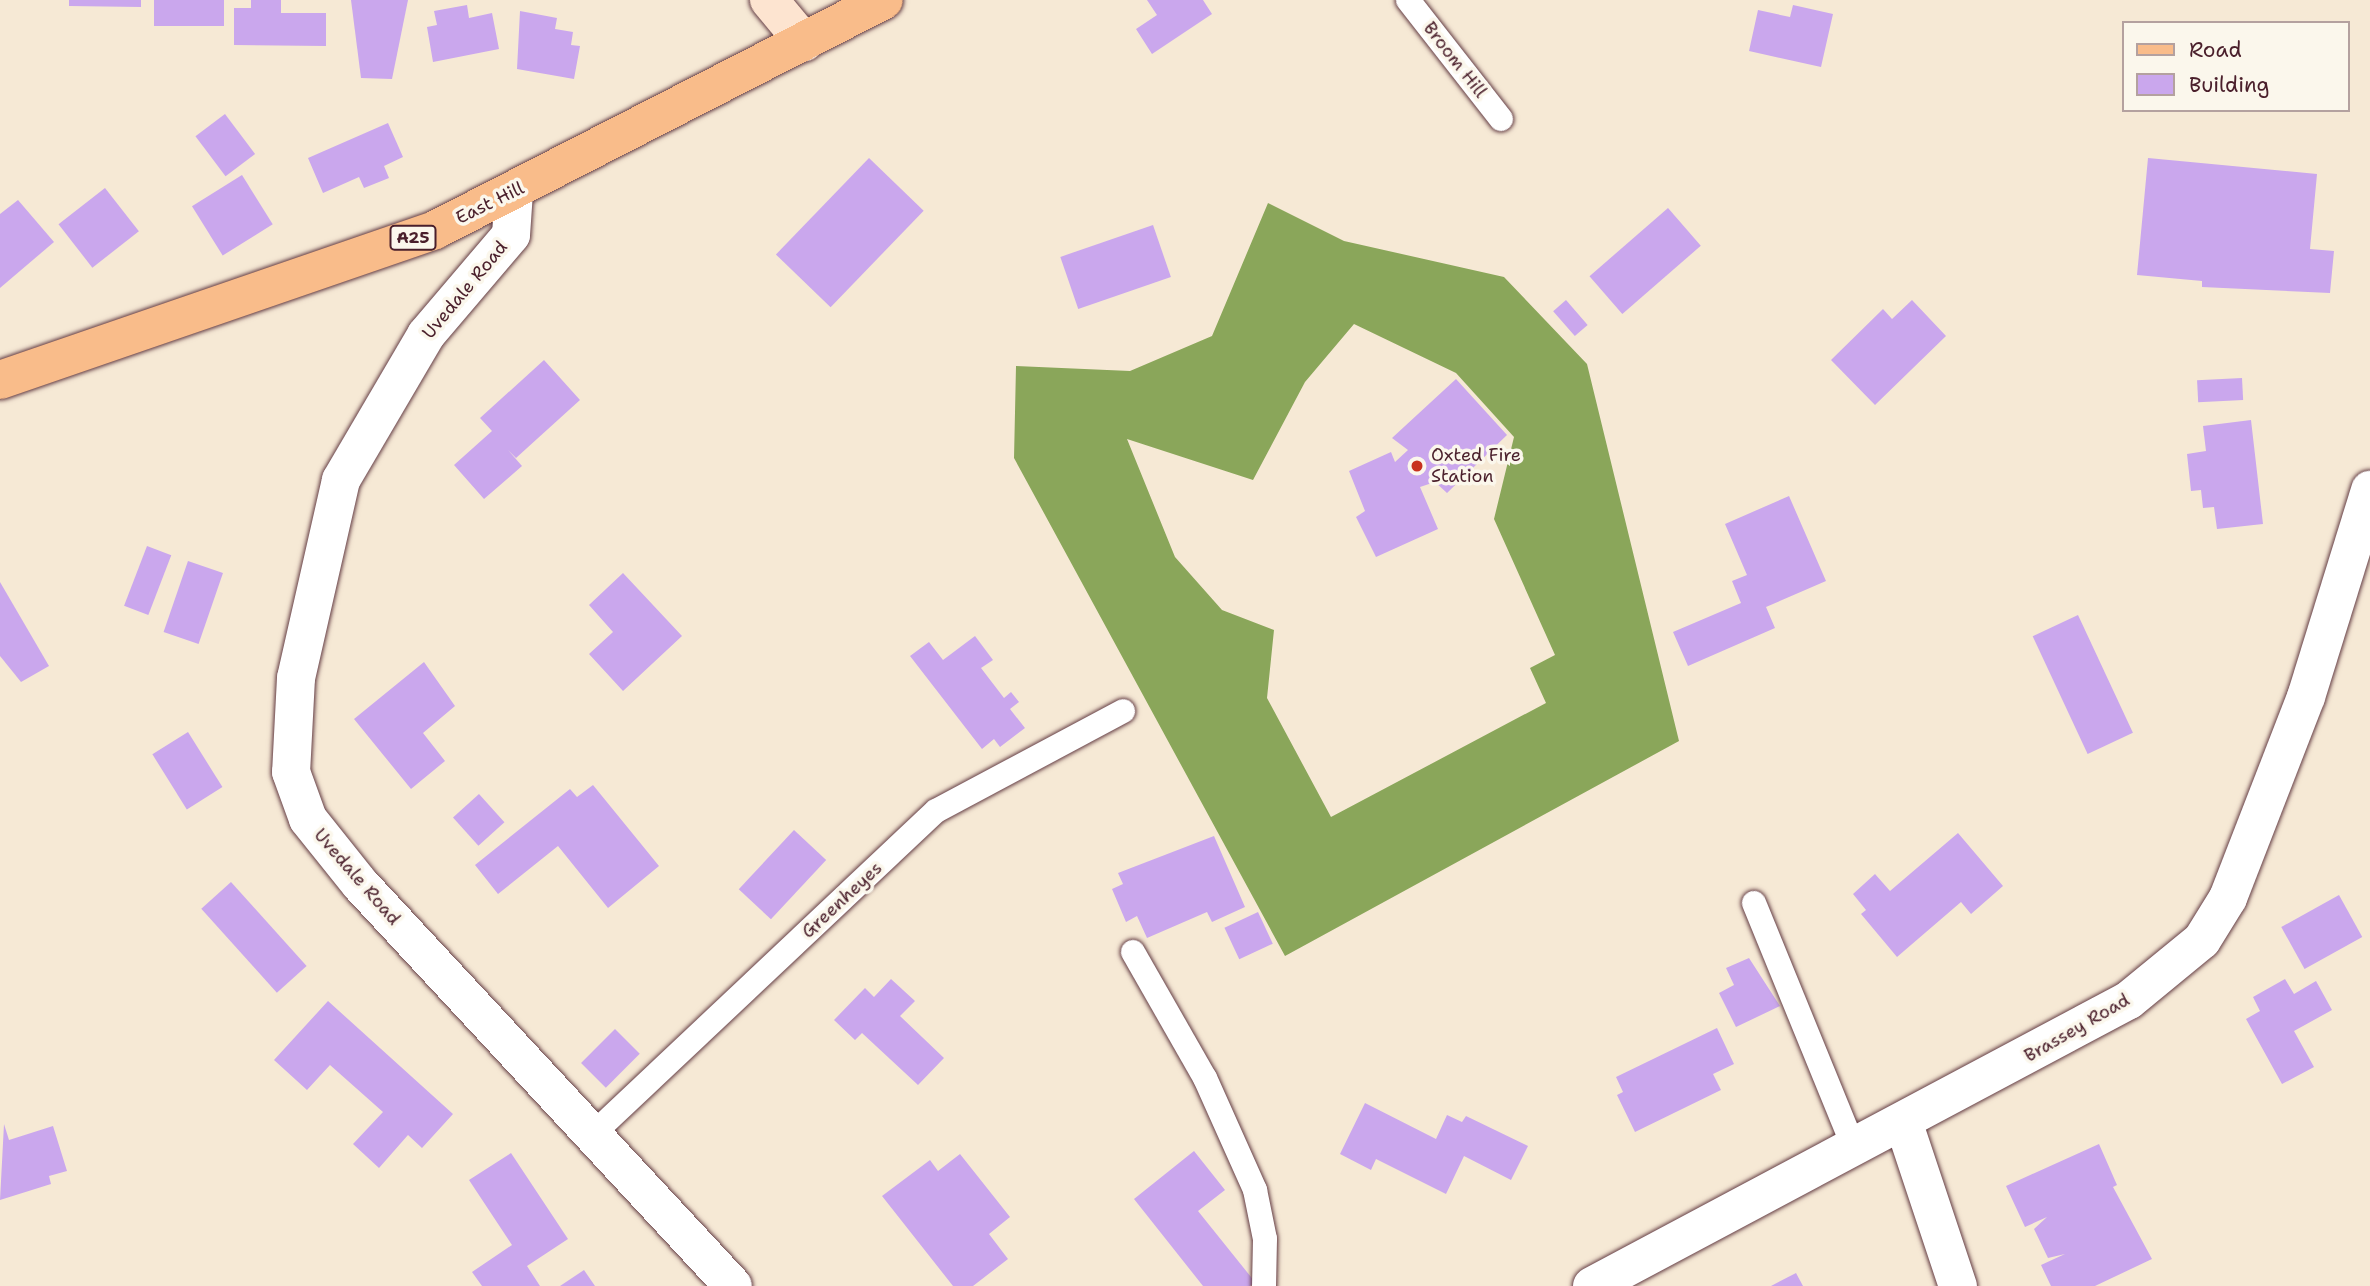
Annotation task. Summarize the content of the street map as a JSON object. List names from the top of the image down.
{
  "streets": {
    "main road": ["East Hill", "A25"],
    "street": ["Uvedale Road", "Brassey Road"],
    "lane": ["Broom Hill", "Greenheyes"]
  },
  "crossings": [
    ["East Hill", "A25"],
    ["East Hill", "Uvedale Road"],
    ["Uvedale Road", "Greenheyes"]
  ],
  "places": ["Oxted Fire Station"],
  "legend": ["Road", "Building"]
}
